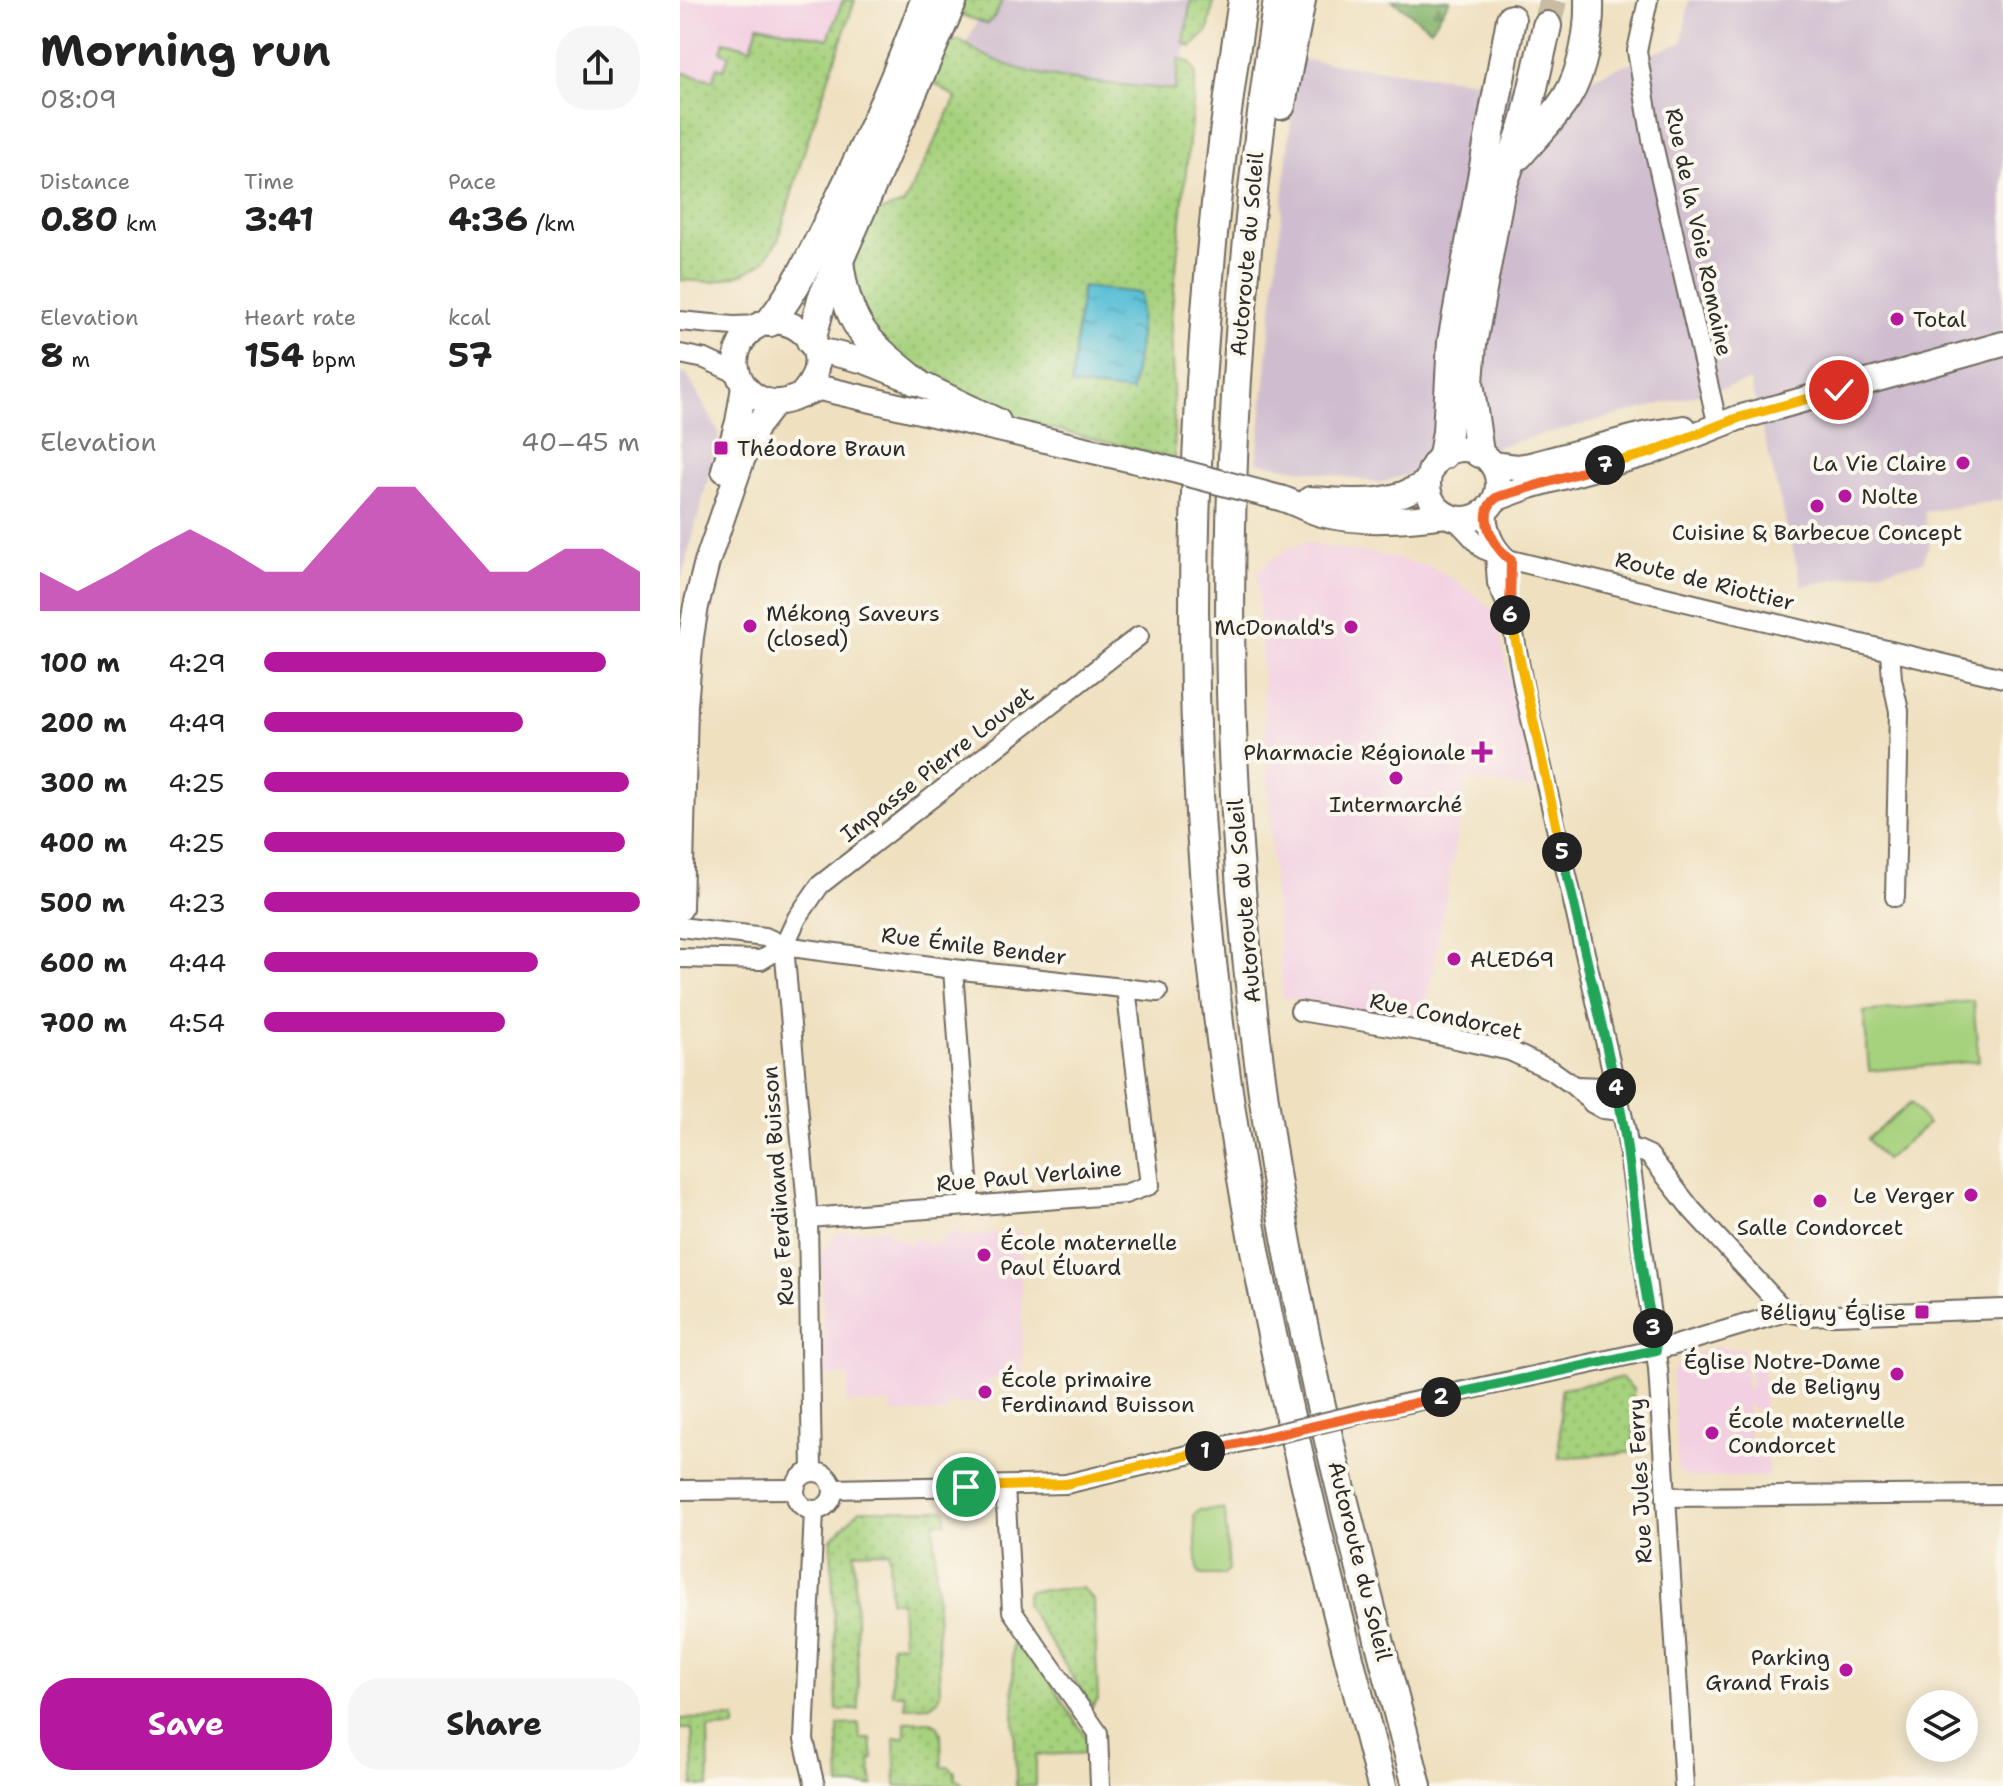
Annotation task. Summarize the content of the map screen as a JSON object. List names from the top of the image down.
{
  "streets": {
    "highway": ["Autoroute du Soleil"],
    "street": [
      "Rue de la Voie Romaine",
      "Route de Riottier",
      "Impasse Pierre Louvet",
      "Rue Émile Bender",
      "Rue Condorcet",
      "Rue Paul Verlaine",
      "Rue Ferdinand Buisson",
      "Rue Jules Ferry"
    ]
  },
  "crossings": [
    ["Route de Riottier", "Rue Jules Ferry"],
    ["Impasse Pierre Louvet", "Rue Émile Bender"],
    ["Impasse Pierre Louvet", "Rue Ferdinand Buisson"],
    ["Rue Émile Bender", "Rue Paul Verlaine"],
    ["Rue Émile Bender", "Rue Ferdinand Buisson"],
    ["Rue Condorcet", "Rue Jules Ferry"],
    ["Rue Paul Verlaine", "Rue Ferdinand Buisson"]
  ],
  "places": {
    "other": [
      "Total",
      "La Vie Claire",
      "Nolte",
      "Cuisine & Barbecue Concept",
      "Mékong Saveurs (closed)",
      "McDonald's",
      "Intermarché",
      "ALED69",
      "Le Verger",
      "Salle Condorcet",
      "École maternelle Paul Éluard",
      "Église Notre-Dame de Beligny",
      "École primaire Ferdinand Buisson",
      "École maternelle Condorcet",
      "Parking Grand Frais"
    ],
    "transit": ["Théodore Braun", "Béligny Église"],
    "health": ["Pharmacie Régionale"]
  },
  "page": {
    "heading": ["Morning run", "08:09"],
    "stats": [
      ["Distance", "0.80 km"],
      ["Time", "3:41"],
      ["Pace", "4:36 /km"],
      ["Elevation", "8 m"],
      ["Heart rate", "154 bpm"],
      ["kcal", "57"]
    ],
    "chart": ["Elevation", "40–45 m"],
    "pins": [
      "7",
      "6",
      "5",
      "4",
      "3",
      "2",
      "1"
    ],
    "list": [
      {
        "name": "100 m",
        "note": "4:29"
      },
      {
        "name": "200 m",
        "note": "4:49"
      },
      {
        "name": "300 m",
        "note": "4:25"
      },
      {
        "name": "400 m",
        "note": "4:25"
      },
      {
        "name": "500 m",
        "note": "4:23"
      },
      {
        "name": "600 m",
        "note": "4:44"
      },
      {
        "name": "700 m",
        "note": "4:54"
      }
    ],
    "buttons": ["Save", "Share"]
  }
}
